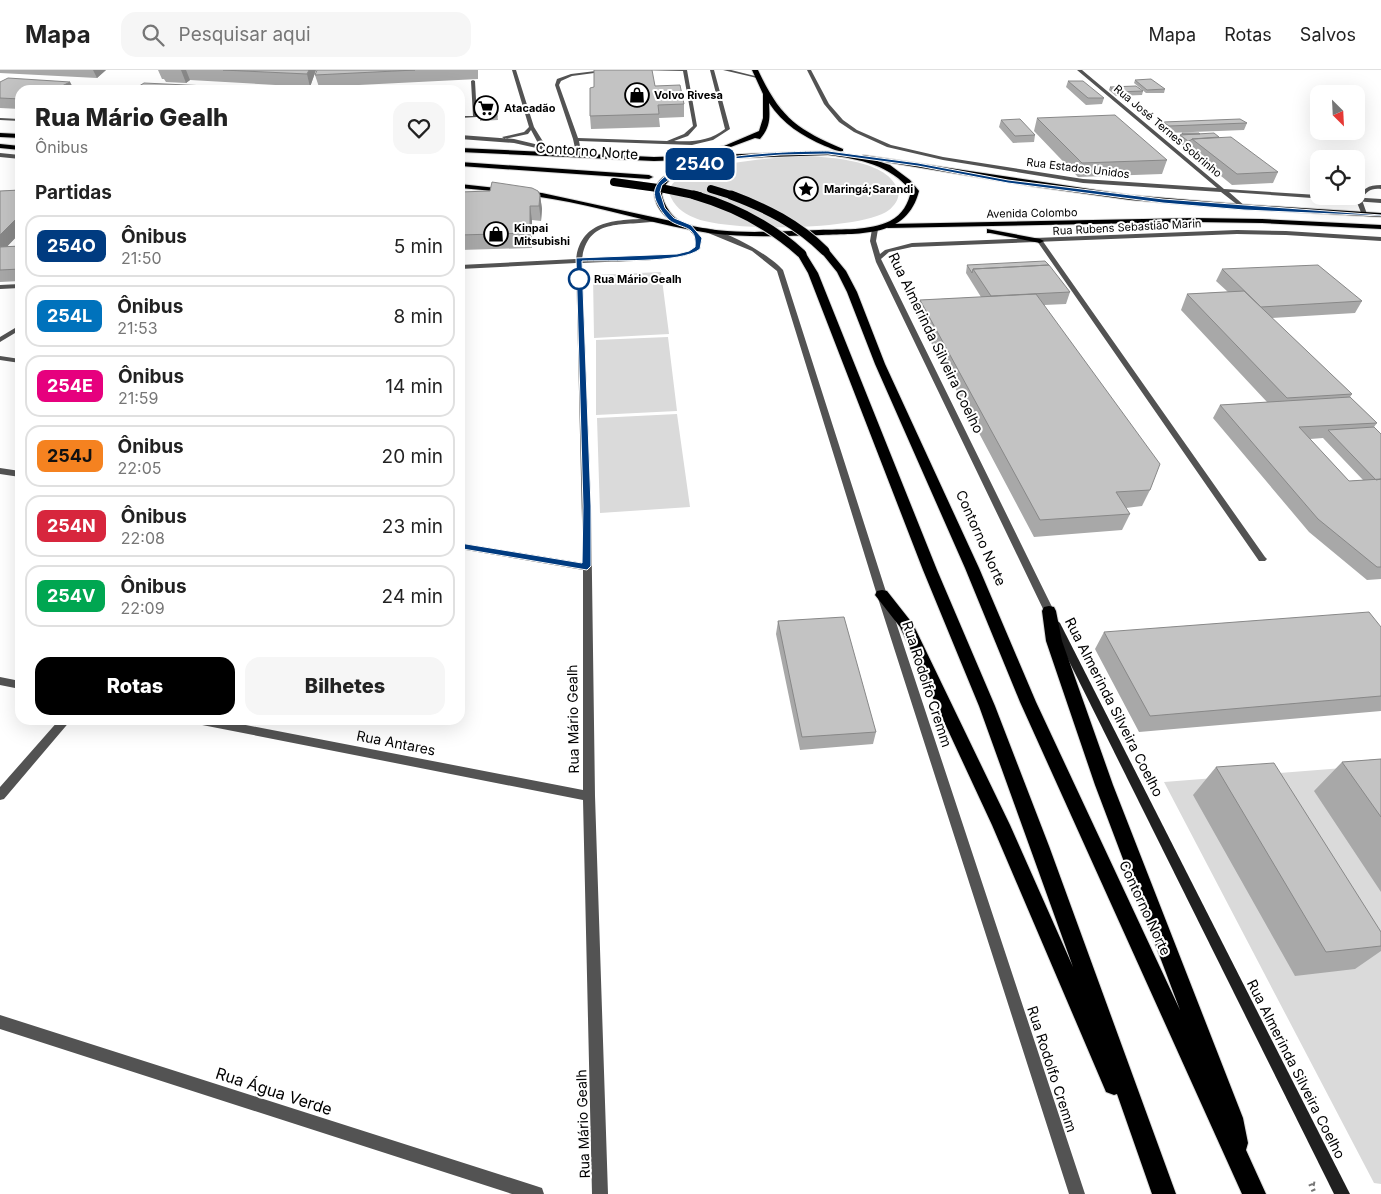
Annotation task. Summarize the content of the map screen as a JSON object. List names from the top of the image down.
{
  "streets": {
    "highway": ["Contorno Norte", "Avenida Colombo"],
    "main road": ["Rua Almerinda Silveira Coelho"],
    "street": [
      "Rua José Ternes Sobrinho",
      "Rua Estados Unidos",
      "Rua Rubens Sebastião Marin",
      "Rua Rodolfo Cremm",
      "Rua Mário Gealh",
      "Rua Antares",
      "Rua Água Verde"
    ]
  },
  "crossings": [
    ["Rua José Ternes Sobrinho", "Rua Estados Unidos"],
    ["Rua José Ternes Sobrinho", "Avenida Colombo"],
    ["Avenida Colombo", "Rua Almerinda Silveira Coelho"],
    ["Avenida Colombo", "Rua Rodolfo Cremm"],
    ["Avenida Colombo", "Rua Mário Gealh"],
    ["Rua Rubens Sebastião Marin", "Rua Almerinda Silveira Coelho"],
    ["Rua Mário Gealh", "Rua Antares"]
  ],
  "places": {
    "shop": ["Volvo Rivesa", "Kinpai Mitsubishi"],
    "supermarket": ["Atacadão"],
    "place": ["Maringá;Sarandi"],
    "other": ["Rua Mário Gealh"]
  },
  "lines": ["bus line 254O"],
  "north": "bottom right",
  "page": {
    "header": "Mapa",
    "search": "Pesquisar aqui",
    "nav": ["Mapa", "Rotas", "Salvos"],
    "on_map": "254O",
    "heading": [
      ["Rua Mário Gealh", "Ônibus"],
      "Partidas"
    ],
    "list": [
      {
        "mark": "254O",
        "name": "Ônibus",
        "note": "21:50",
        "value": "5 min"
      },
      {
        "mark": "254L",
        "name": "Ônibus",
        "note": "21:53",
        "value": "8 min"
      },
      {
        "mark": "254E",
        "name": "Ônibus",
        "note": "21:59",
        "value": "14 min"
      },
      {
        "mark": "254J",
        "name": "Ônibus",
        "note": "22:05",
        "value": "20 min"
      },
      {
        "mark": "254N",
        "name": "Ônibus",
        "note": "22:08",
        "value": "23 min"
      },
      {
        "mark": "254V",
        "name": "Ônibus",
        "note": "22:09",
        "value": "24 min"
      }
    ],
    "buttons": ["Rotas", "Bilhetes"]
  }
}
